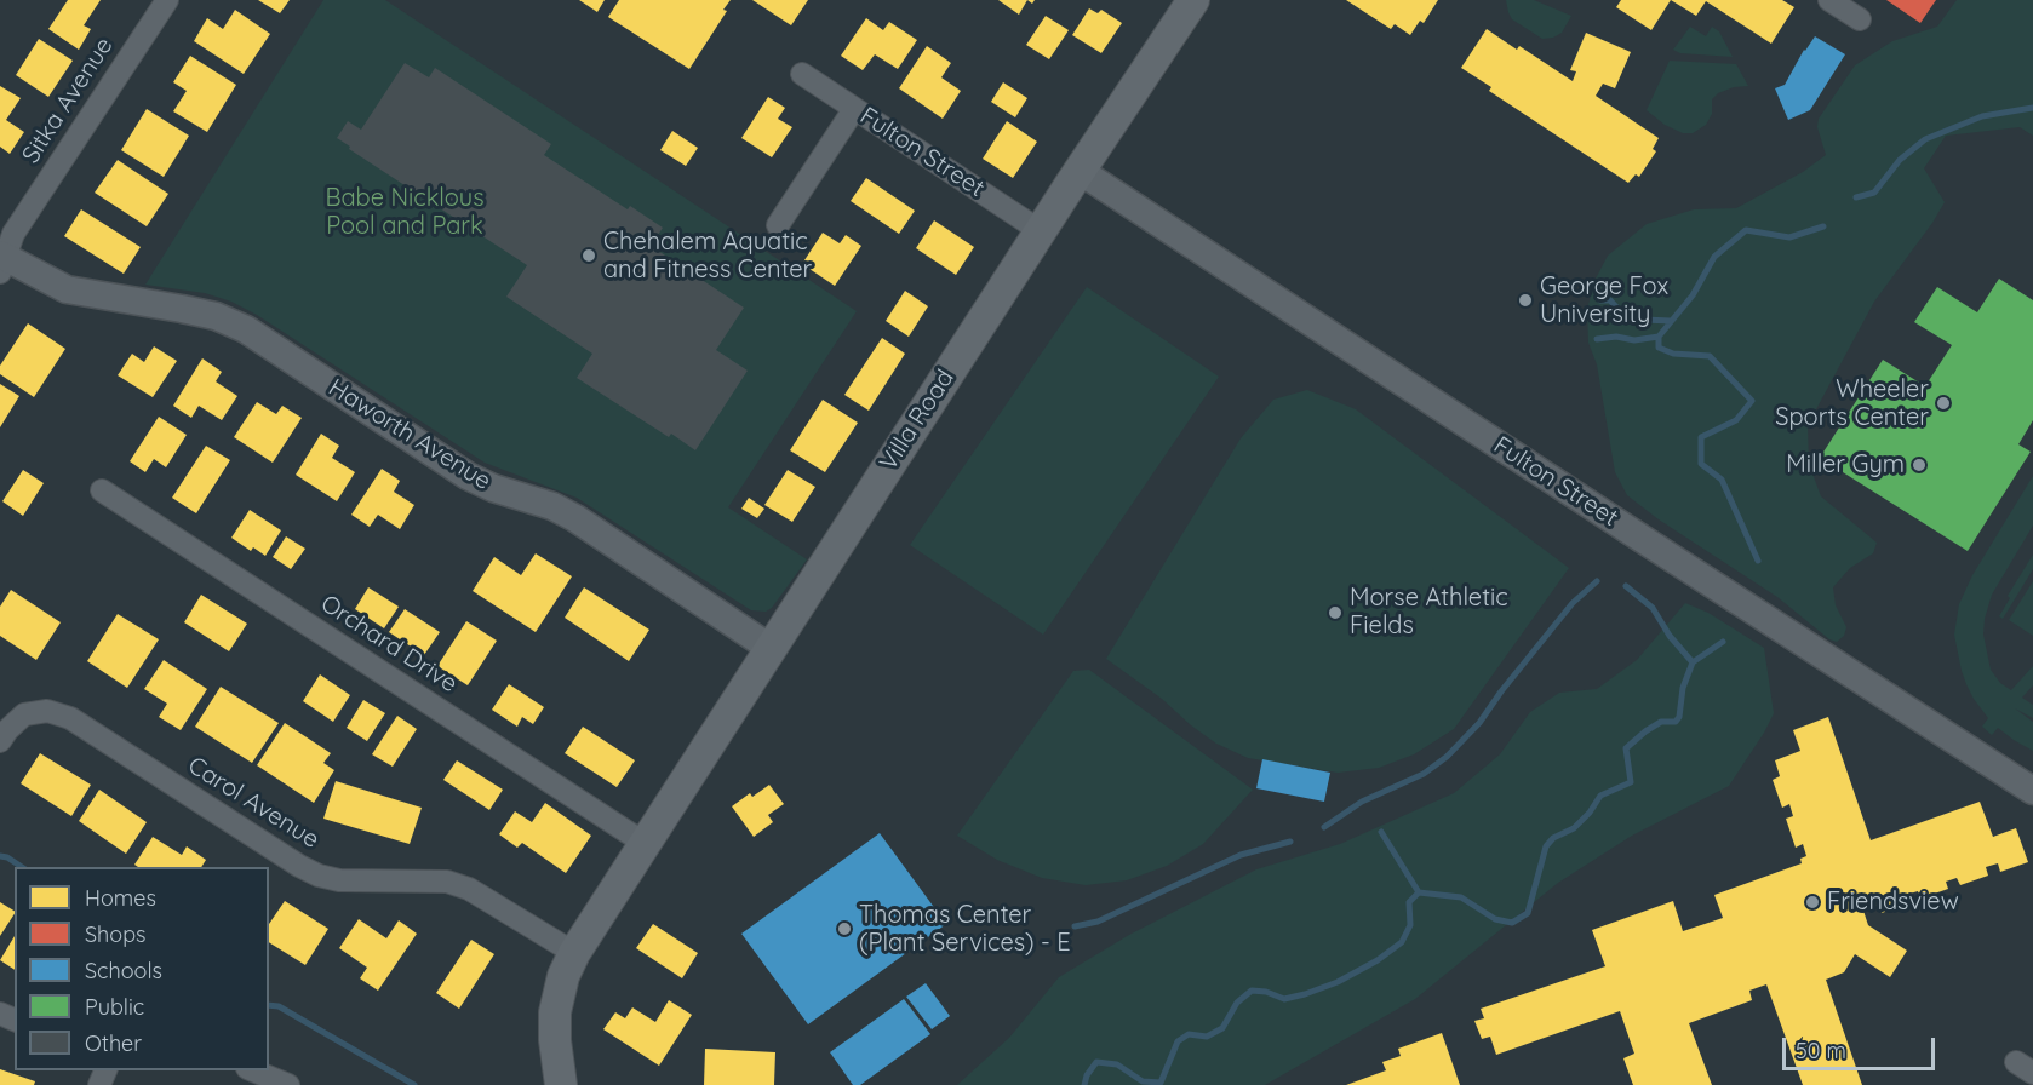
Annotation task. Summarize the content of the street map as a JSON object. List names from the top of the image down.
{
  "streets": {
    "main road": ["Villa Road"],
    "street": [
      "Sitka Avenue",
      "Fulton Street",
      "Haworth Avenue",
      "Orchard Drive",
      "Carol Avenue"
    ]
  },
  "crossings": [
    ["Sitka Avenue", "Haworth Avenue"],
    ["Fulton Street", "Villa Road"],
    ["Villa Road", "Haworth Avenue"],
    ["Villa Road", "Orchard Drive"],
    ["Villa Road", "Carol Avenue"]
  ],
  "parks": ["Babe Nicklous Pool and Park"],
  "places": [
    "Chehalem Aquatic and Fitness Center",
    "George Fox University",
    "Wheeler Sports Center",
    "Miller Gym",
    "Morse Athletic Fields",
    "Friendsview",
    "Thomas Center (Plant Services) - E"
  ],
  "legend": [
    "Homes",
    "Shops",
    "Schools",
    "Public",
    "Other"
  ],
  "scale_bar": "50 m"
}
